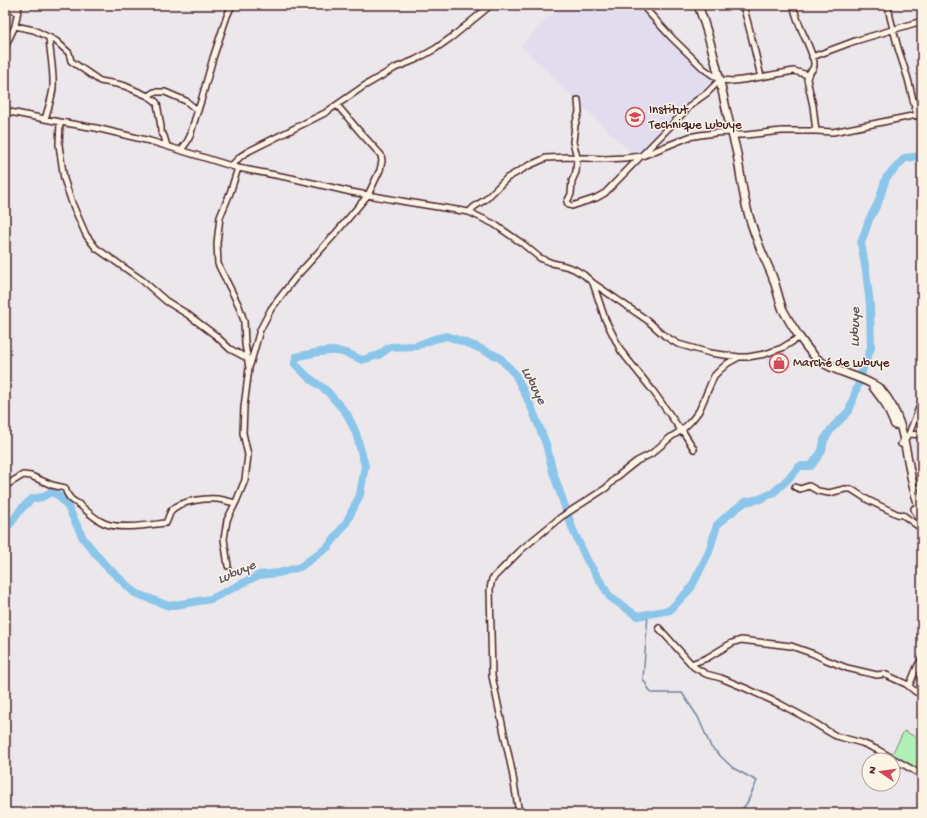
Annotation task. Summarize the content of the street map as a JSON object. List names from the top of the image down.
{
  "water": ["Lubuye"],
  "places": {
    "school or university": ["Institut Technique Lubuye"],
    "shop": ["Marché de Lubuye"]
  },
  "north": "left"
}
